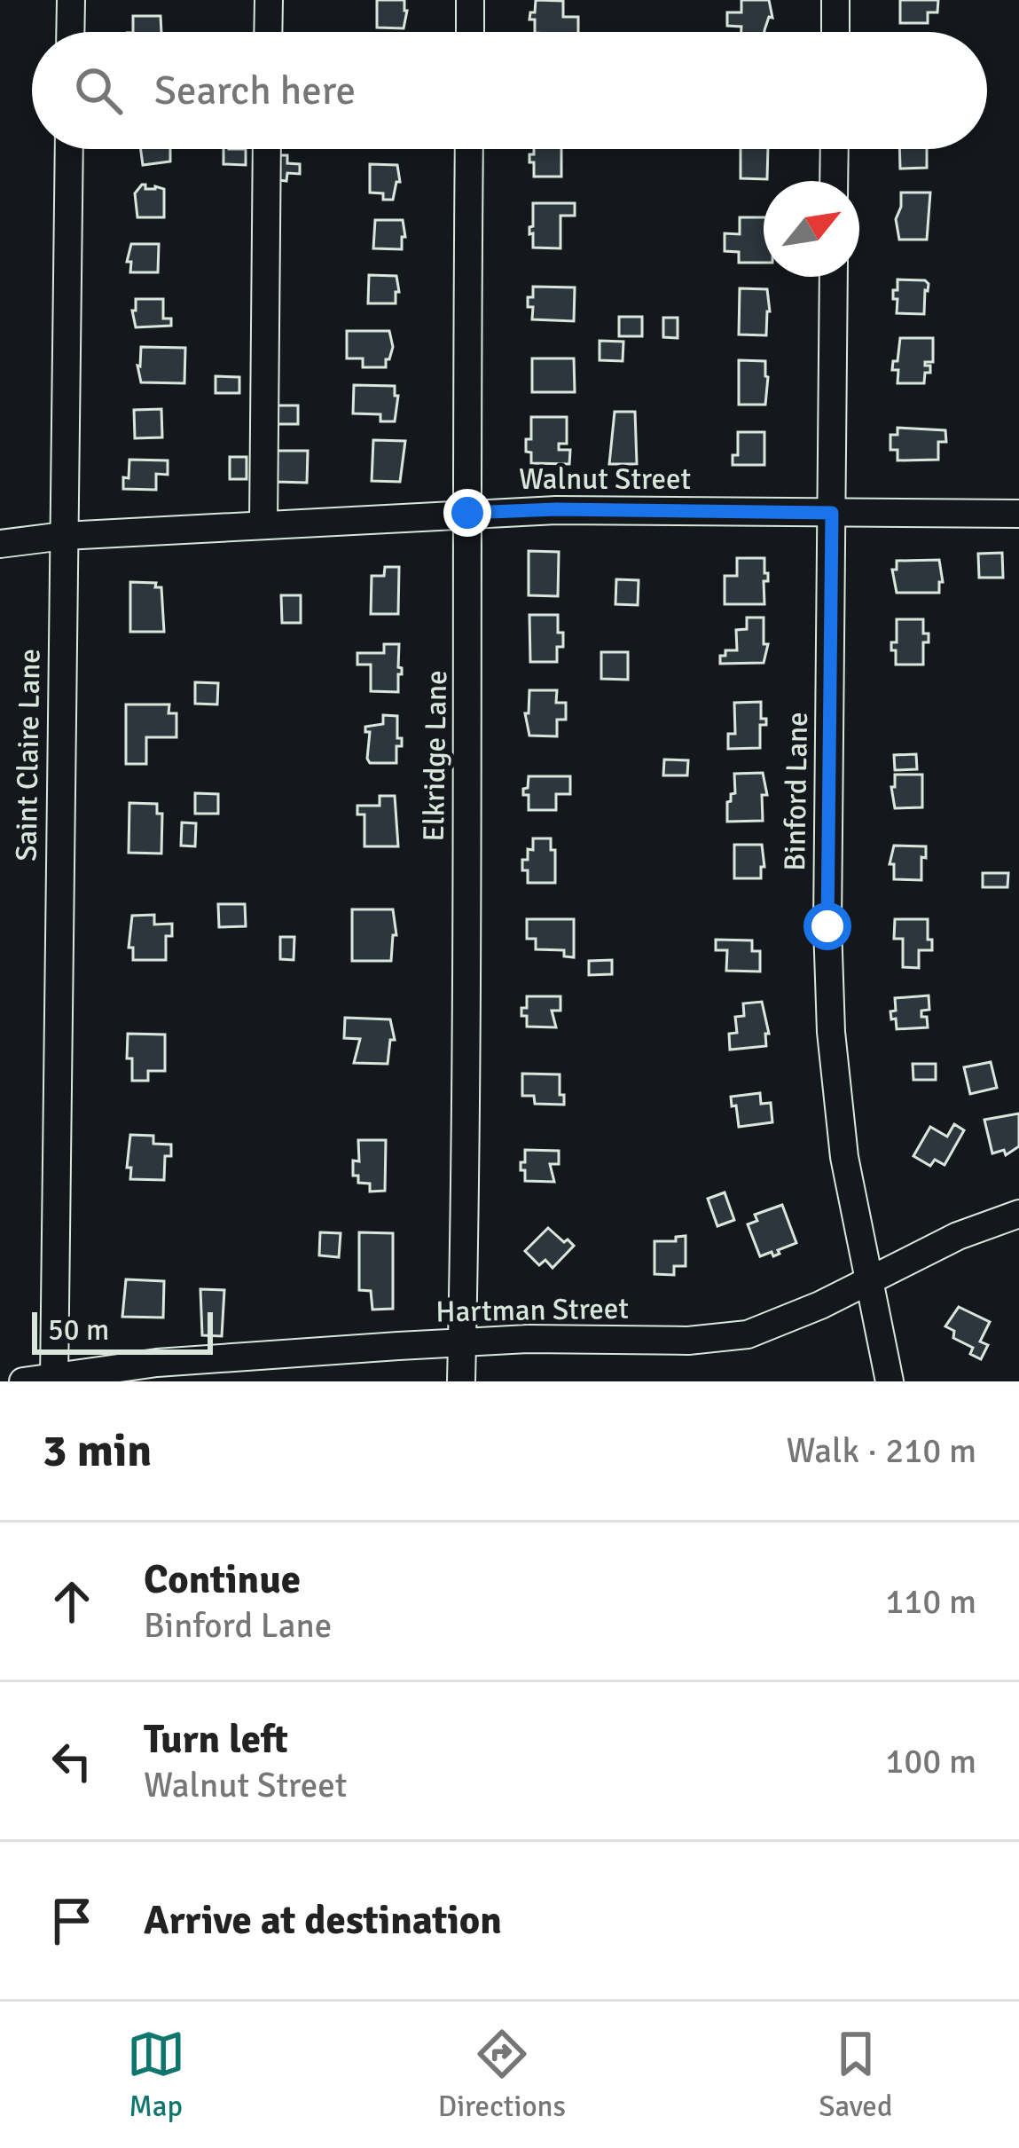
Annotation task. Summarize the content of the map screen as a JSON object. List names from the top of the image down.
{
  "streets": {
    "street": [
      "Walnut Street",
      "Saint Claire Lane",
      "Elkridge Lane",
      "Binford Lane",
      "Hartman Street"
    ]
  },
  "crossings": [
    ["Walnut Street", "Saint Claire Lane"],
    ["Walnut Street", "Elkridge Lane"],
    ["Walnut Street", "Binford Lane"],
    ["Saint Claire Lane", "Hartman Street"],
    ["Elkridge Lane", "Hartman Street"],
    ["Binford Lane", "Hartman Street"]
  ],
  "scale_bar": "50 m",
  "north": "top right",
  "page": {
    "search": "Search here",
    "scale": "50 m",
    "heading": ["3 min", "Walk · 210 m"],
    "list": [
      ["Continue", "Binford Lane", "110 m"],
      ["Turn left", "Walnut Street", "100 m"],
      "Arrive at destination"
    ],
    "nav": ["Map", "Directions", "Saved"]
  }
}
